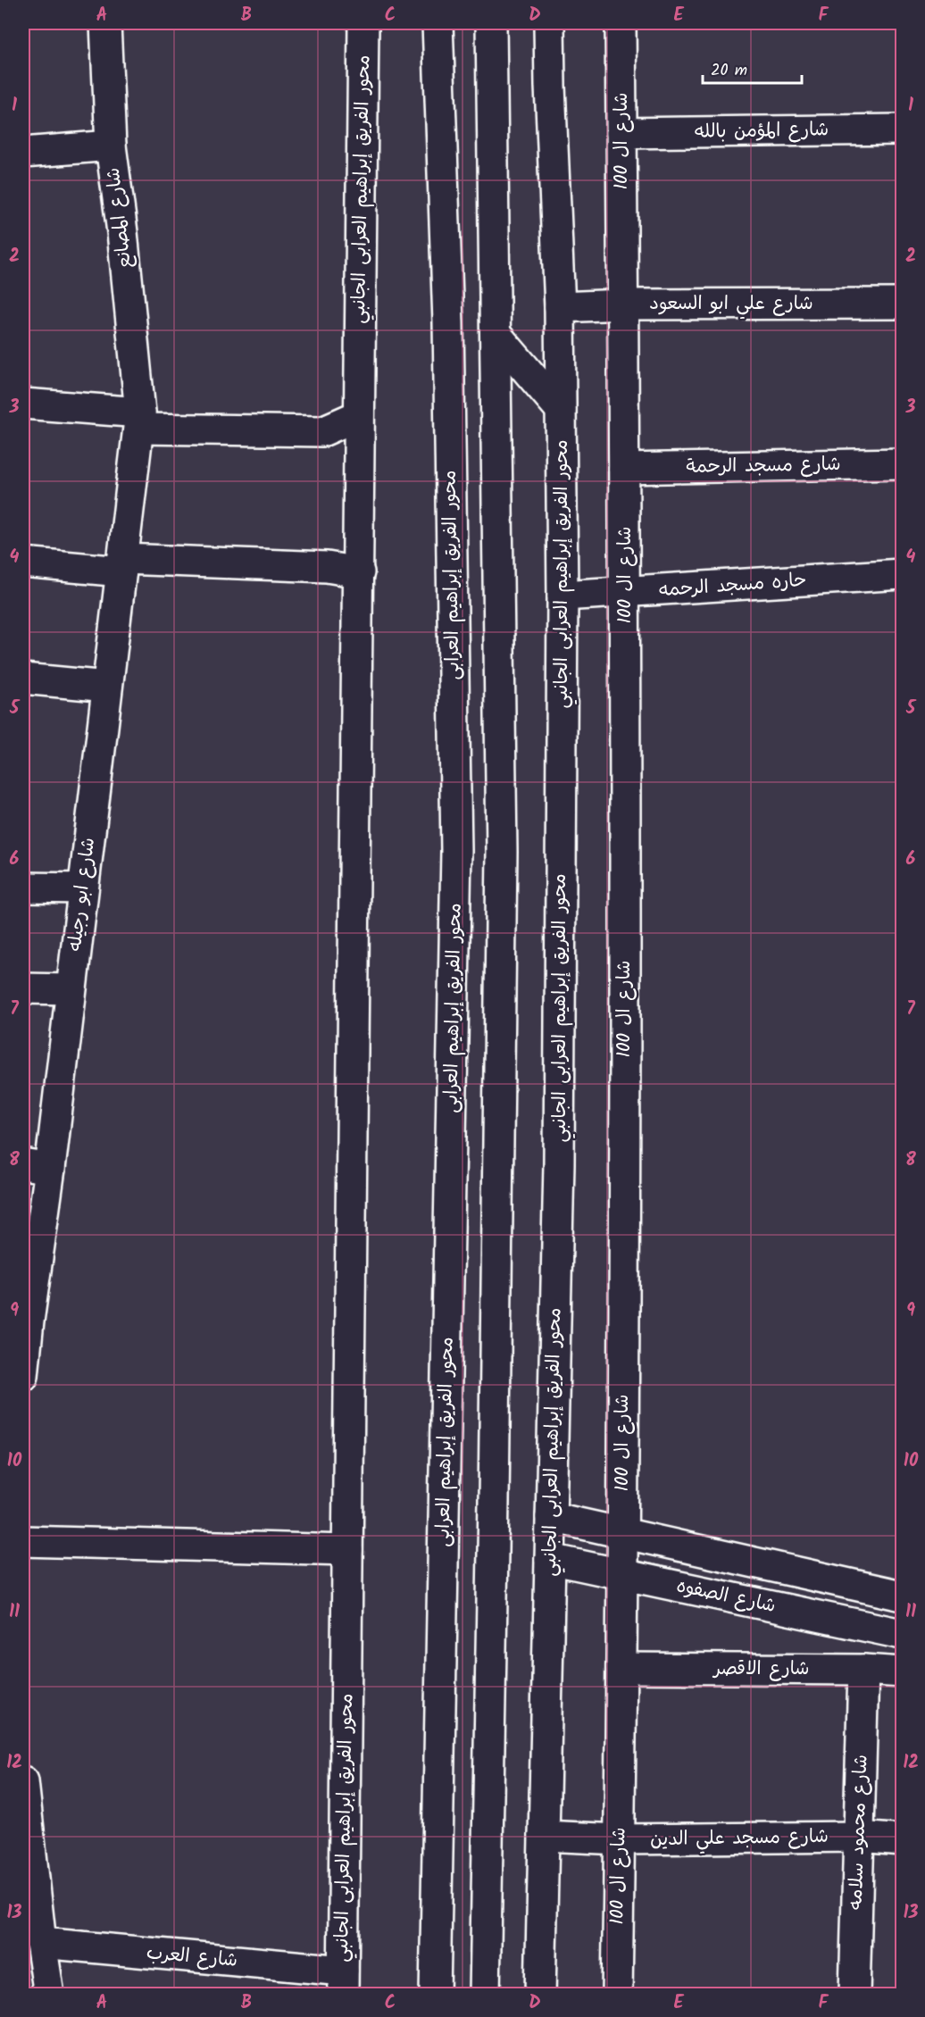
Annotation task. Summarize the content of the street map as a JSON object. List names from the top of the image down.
{
  "streets": {
    "street": [
      "شارع المؤمن بالله",
      "شارع ال 100",
      "محور الفريق إبراهيم العرابى الجانبي",
      "شارع المصانع",
      "شارع علي ابو السعود",
      "شارع مسجد الرحمة",
      "محور الفريق إبراهيم العرابى",
      "حاره مسجد الرحمه",
      "شارع ابو رجيله",
      "شارع الصفوه",
      "شارع الاقصر",
      "شارع محمود سلامه",
      "شارع مسجد علي الدين",
      "شارع العرب"
    ]
  },
  "crossings": [
    ["شارع المؤمن بالله", "شارع ال 100"],
    ["شارع ال 100", "شارع علي ابو السعود"],
    ["شارع ال 100", "شارع مسجد الرحمة"],
    ["شارع ال 100", "حاره مسجد الرحمه"],
    ["شارع ال 100", "شارع الصفوه"],
    ["شارع ال 100", "شارع الاقصر"],
    ["شارع ال 100", "شارع مسجد علي الدين"],
    ["محور الفريق إبراهيم العرابى الجانبي", "شارع علي ابو السعود"],
    ["محور الفريق إبراهيم العرابى الجانبي", "حاره مسجد الرحمه"],
    ["محور الفريق إبراهيم العرابى الجانبي", "شارع الصفوه"],
    ["محور الفريق إبراهيم العرابى الجانبي", "شارع مسجد علي الدين"],
    ["محور الفريق إبراهيم العرابى الجانبي", "شارع العرب"],
    ["شارع المصانع", "شارع ابو رجيله"],
    ["شارع الاقصر", "شارع محمود سلامه"],
    ["شارع محمود سلامه", "شارع مسجد علي الدين"]
  ],
  "scale_bar": "20 m",
  "grid": {
    "columns": [
      "A",
      "B",
      "C",
      "D",
      "E",
      "F"
    ],
    "rows": [
      "1",
      "2",
      "3",
      "4",
      "5",
      "6",
      "7",
      "8",
      "9",
      "10",
      "11",
      "12",
      "13"
    ]
  }
}
